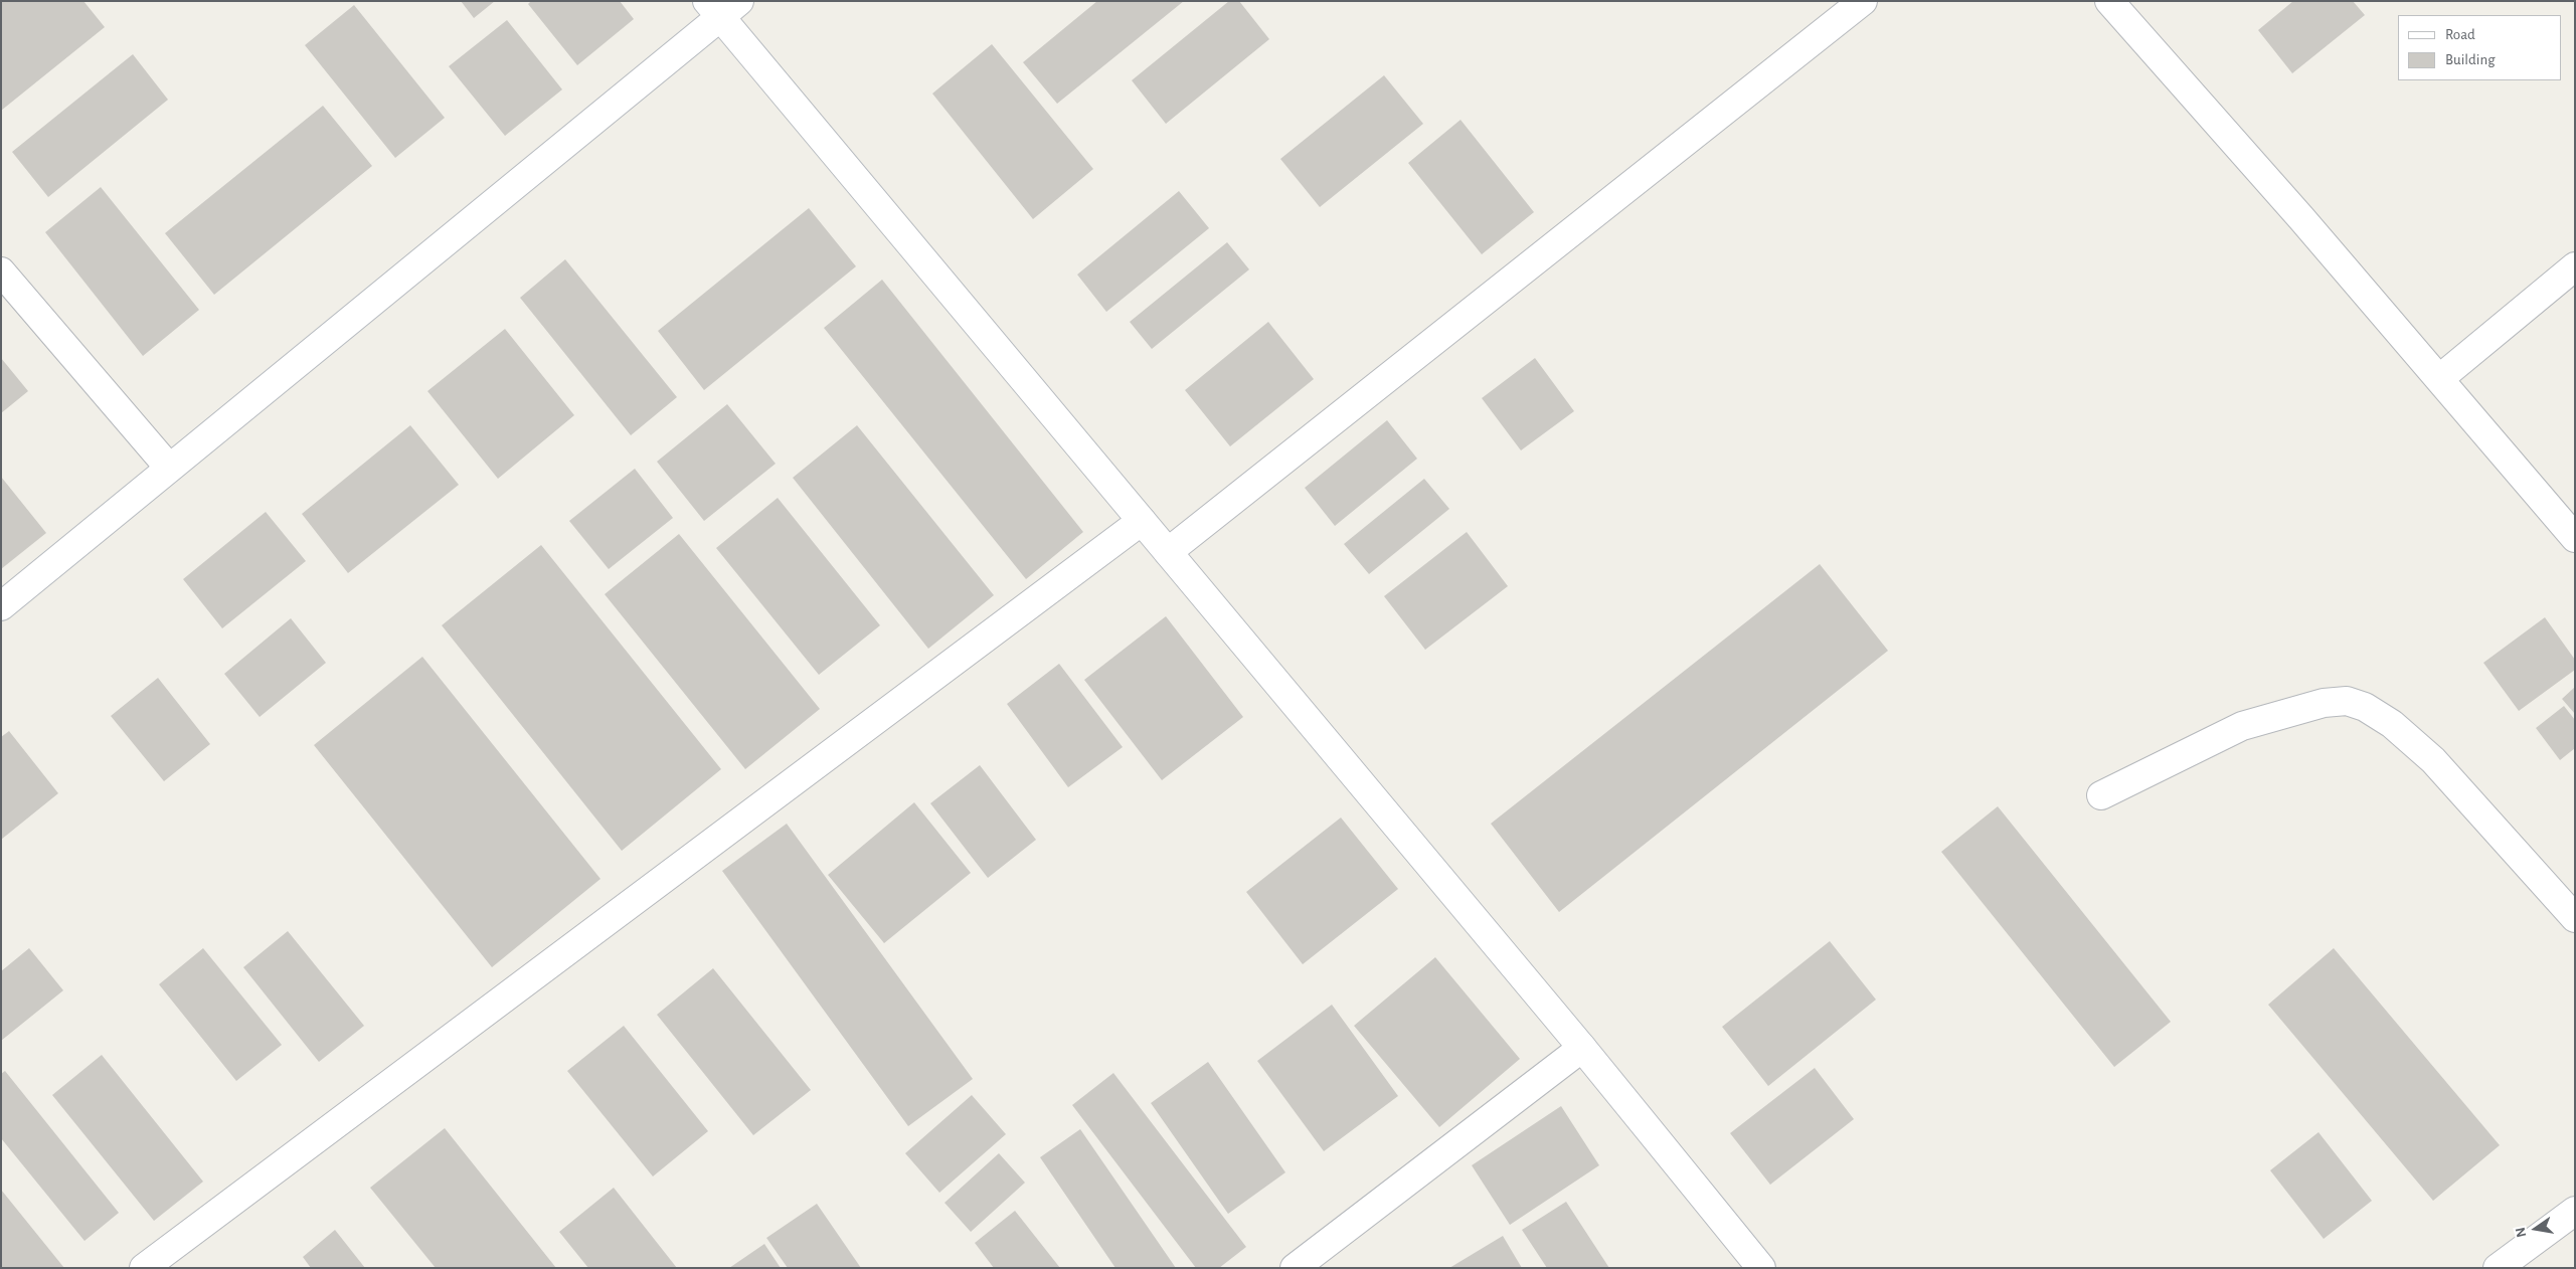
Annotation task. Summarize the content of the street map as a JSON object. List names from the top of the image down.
{
  "legend": ["Road", "Building"],
  "north": "left"
}
